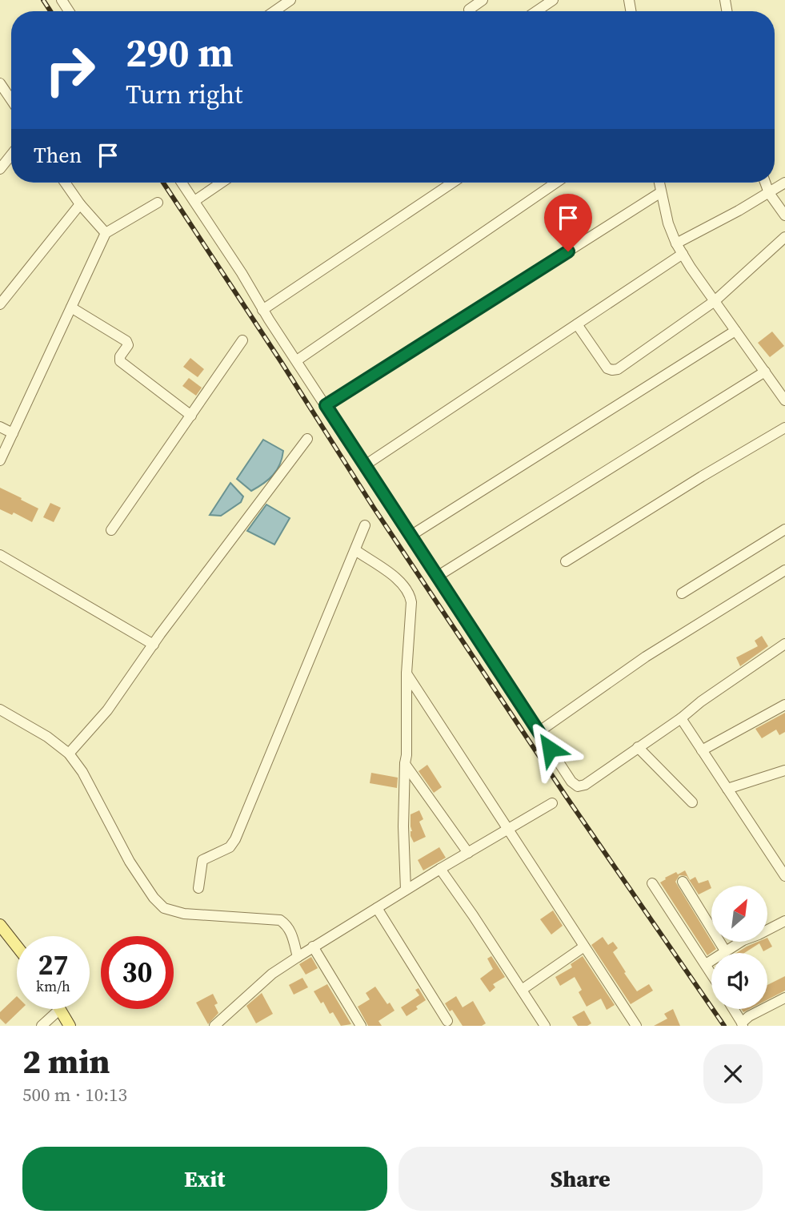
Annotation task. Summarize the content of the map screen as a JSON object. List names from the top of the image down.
{
  "north": "top right",
  "page": {
    "turn": ["290 m", "Turn right"],
    "then": "Then",
    "speed": "27 km/h",
    "limit": "30",
    "heading": ["2 min", "500 m · 10:13"],
    "buttons": ["Exit", "Share"]
  }
}
